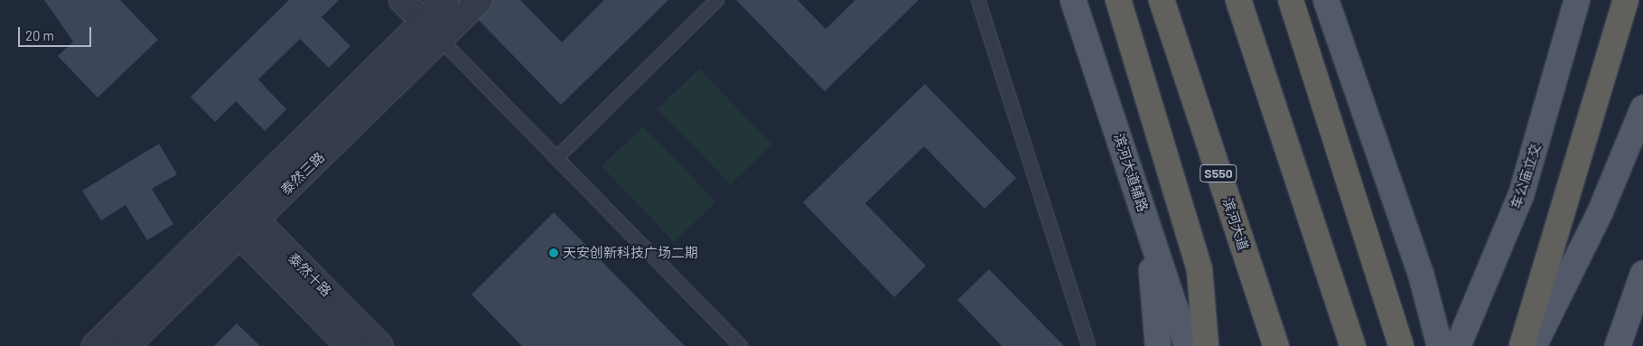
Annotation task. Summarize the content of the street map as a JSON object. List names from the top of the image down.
{
  "streets": {
    "highway": ["S550", "滨河大道"],
    "main road": ["滨河大道辅路", "车公庙立交"],
    "street": ["泰然三路", "泰然十路"]
  },
  "crossings": [
    ["泰然三路", "泰然十路"]
  ],
  "places": ["天安创新科技广场二期"],
  "scale_bar": "20 m"
}
